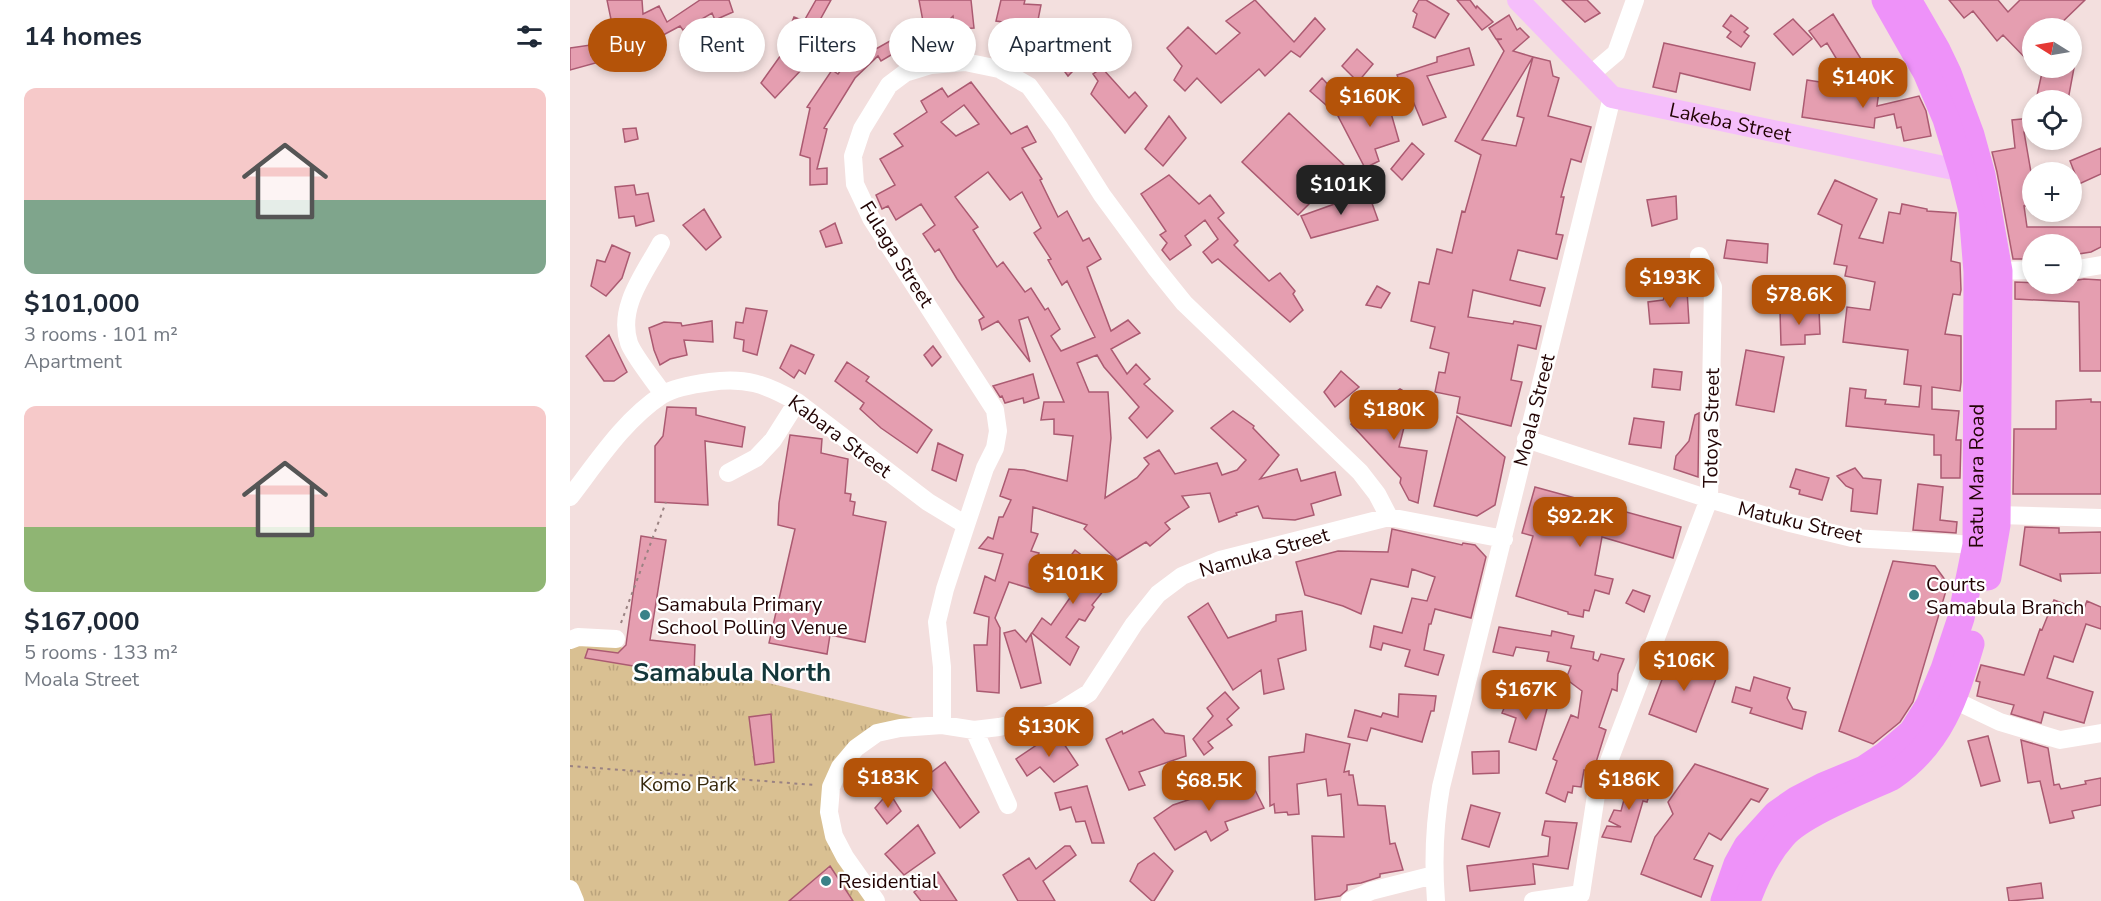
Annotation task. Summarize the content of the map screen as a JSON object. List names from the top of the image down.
{
  "streets": {
    "highway": ["Ratu Mara Road"],
    "main road": ["Lakeba Street"],
    "street": [
      "Fulaga Street",
      "Moala Street",
      "Totoya Street",
      "Kabara Street",
      "Matuku Street",
      "Namuka Street"
    ]
  },
  "crossings": [
    ["Lakeba Street", "Moala Street"],
    ["Lakeba Street", "Ratu Mara Road"],
    ["Fulaga Street", "Kabara Street"],
    ["Fulaga Street", "Namuka Street"],
    ["Moala Street", "Matuku Street"],
    ["Moala Street", "Namuka Street"],
    ["Totoya Street", "Matuku Street"],
    ["Ratu Mara Road", "Matuku Street"]
  ],
  "districts": ["Samabula North"],
  "parks": ["Komo Park"],
  "places": ["Courts Samabula Branch", "Samabula Primary School Polling Venue", "Residential"],
  "north": "left",
  "page": {
    "heading": "14 homes",
    "map_buttons": ["+", "−"],
    "chip": [
      "Buy",
      "Rent",
      "Filters",
      "New",
      "Apartment"
    ],
    "price": [
      "$140K",
      "$160K",
      "$101K",
      "$193K",
      "$78.6K",
      "$180K",
      "$92.2K",
      "$101K",
      "$106K",
      "$167K",
      "$130K",
      "$183K",
      "$186K",
      "$68.5K"
    ],
    "list": [
      {
        "name": "$101,000",
        "note": "3 rooms · 101 m² · Apartment"
      },
      {
        "name": "$167,000",
        "note": "5 rooms · 133 m² · Moala Street"
      }
    ]
  }
}
